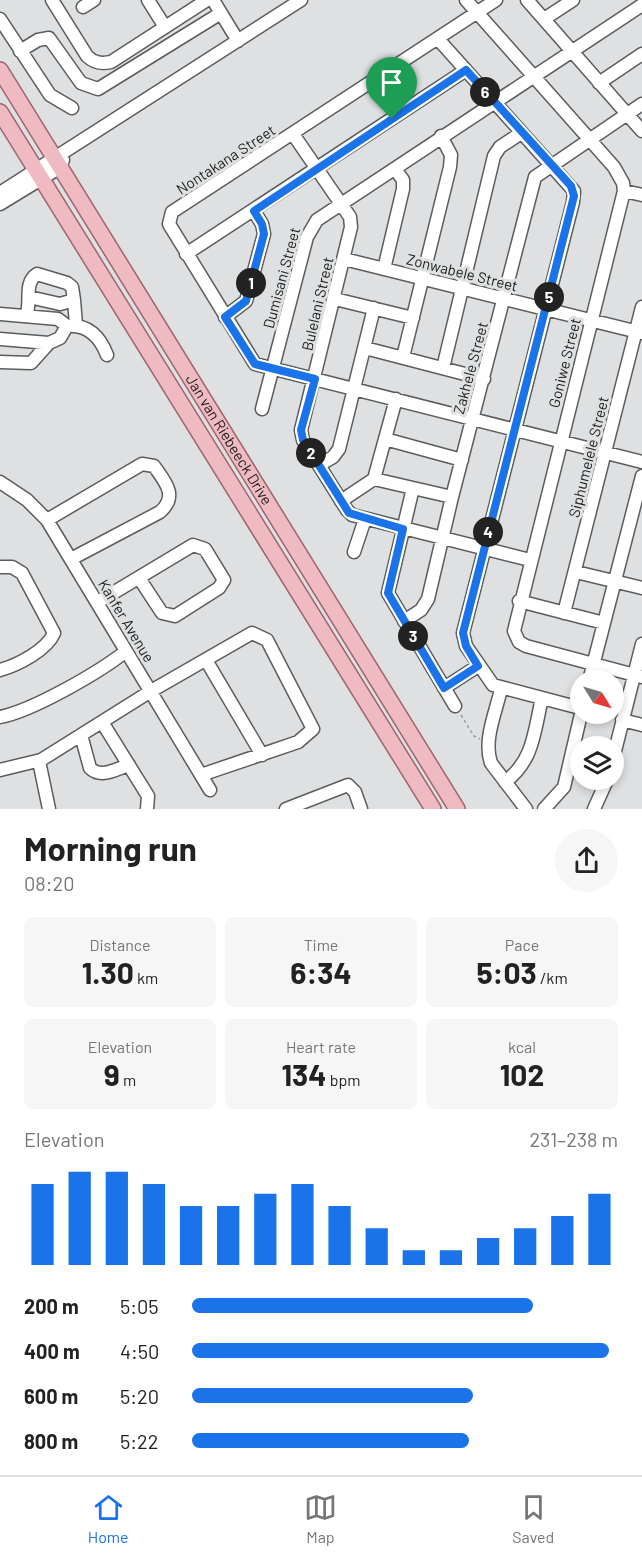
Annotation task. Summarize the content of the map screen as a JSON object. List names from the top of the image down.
{
  "streets": {
    "main road": ["Jan van Riebeeck Drive"],
    "street": [
      "Nontakana Street",
      "Zonwabele Street",
      "Dumisani Street",
      "Bulelani Street",
      "Goniwe Street",
      "Zakhele Street",
      "Siphumelele Street",
      "Kanfer Avenue"
    ]
  },
  "crossings": [
    ["Nontakana Street", "Dumisani Street"],
    ["Nontakana Street", "Bulelani Street"],
    ["Nontakana Street", "Goniwe Street"],
    ["Nontakana Street", "Zakhele Street"],
    ["Nontakana Street", "Siphumelele Street"],
    ["Zonwabele Street", "Bulelani Street"],
    ["Zonwabele Street", "Goniwe Street"],
    ["Zonwabele Street", "Zakhele Street"],
    ["Zonwabele Street", "Siphumelele Street"],
    ["Dumisani Street", "Bulelani Street"],
    ["Bulelani Street", "Goniwe Street"],
    ["Bulelani Street", "Zakhele Street"]
  ],
  "north": "bottom right",
  "page": {
    "pins": [
      "6",
      "1",
      "5",
      "2",
      "4",
      "3"
    ],
    "heading": ["Morning run", "08:20"],
    "stats": [
      ["Distance", "1.30 km"],
      ["Time", "6:34"],
      ["Pace", "5:03 /km"],
      ["Elevation", "9 m"],
      ["Heart rate", "134 bpm"],
      ["kcal", "102"]
    ],
    "chart": ["Elevation", "231–238 m"],
    "list": [
      {
        "name": "200 m",
        "note": "5:05"
      },
      {
        "name": "400 m",
        "note": "4:50"
      },
      {
        "name": "600 m",
        "note": "5:20"
      },
      {
        "name": "800 m",
        "note": "5:22"
      }
    ],
    "tabs": ["Home", "Map", "Saved"]
  }
}
